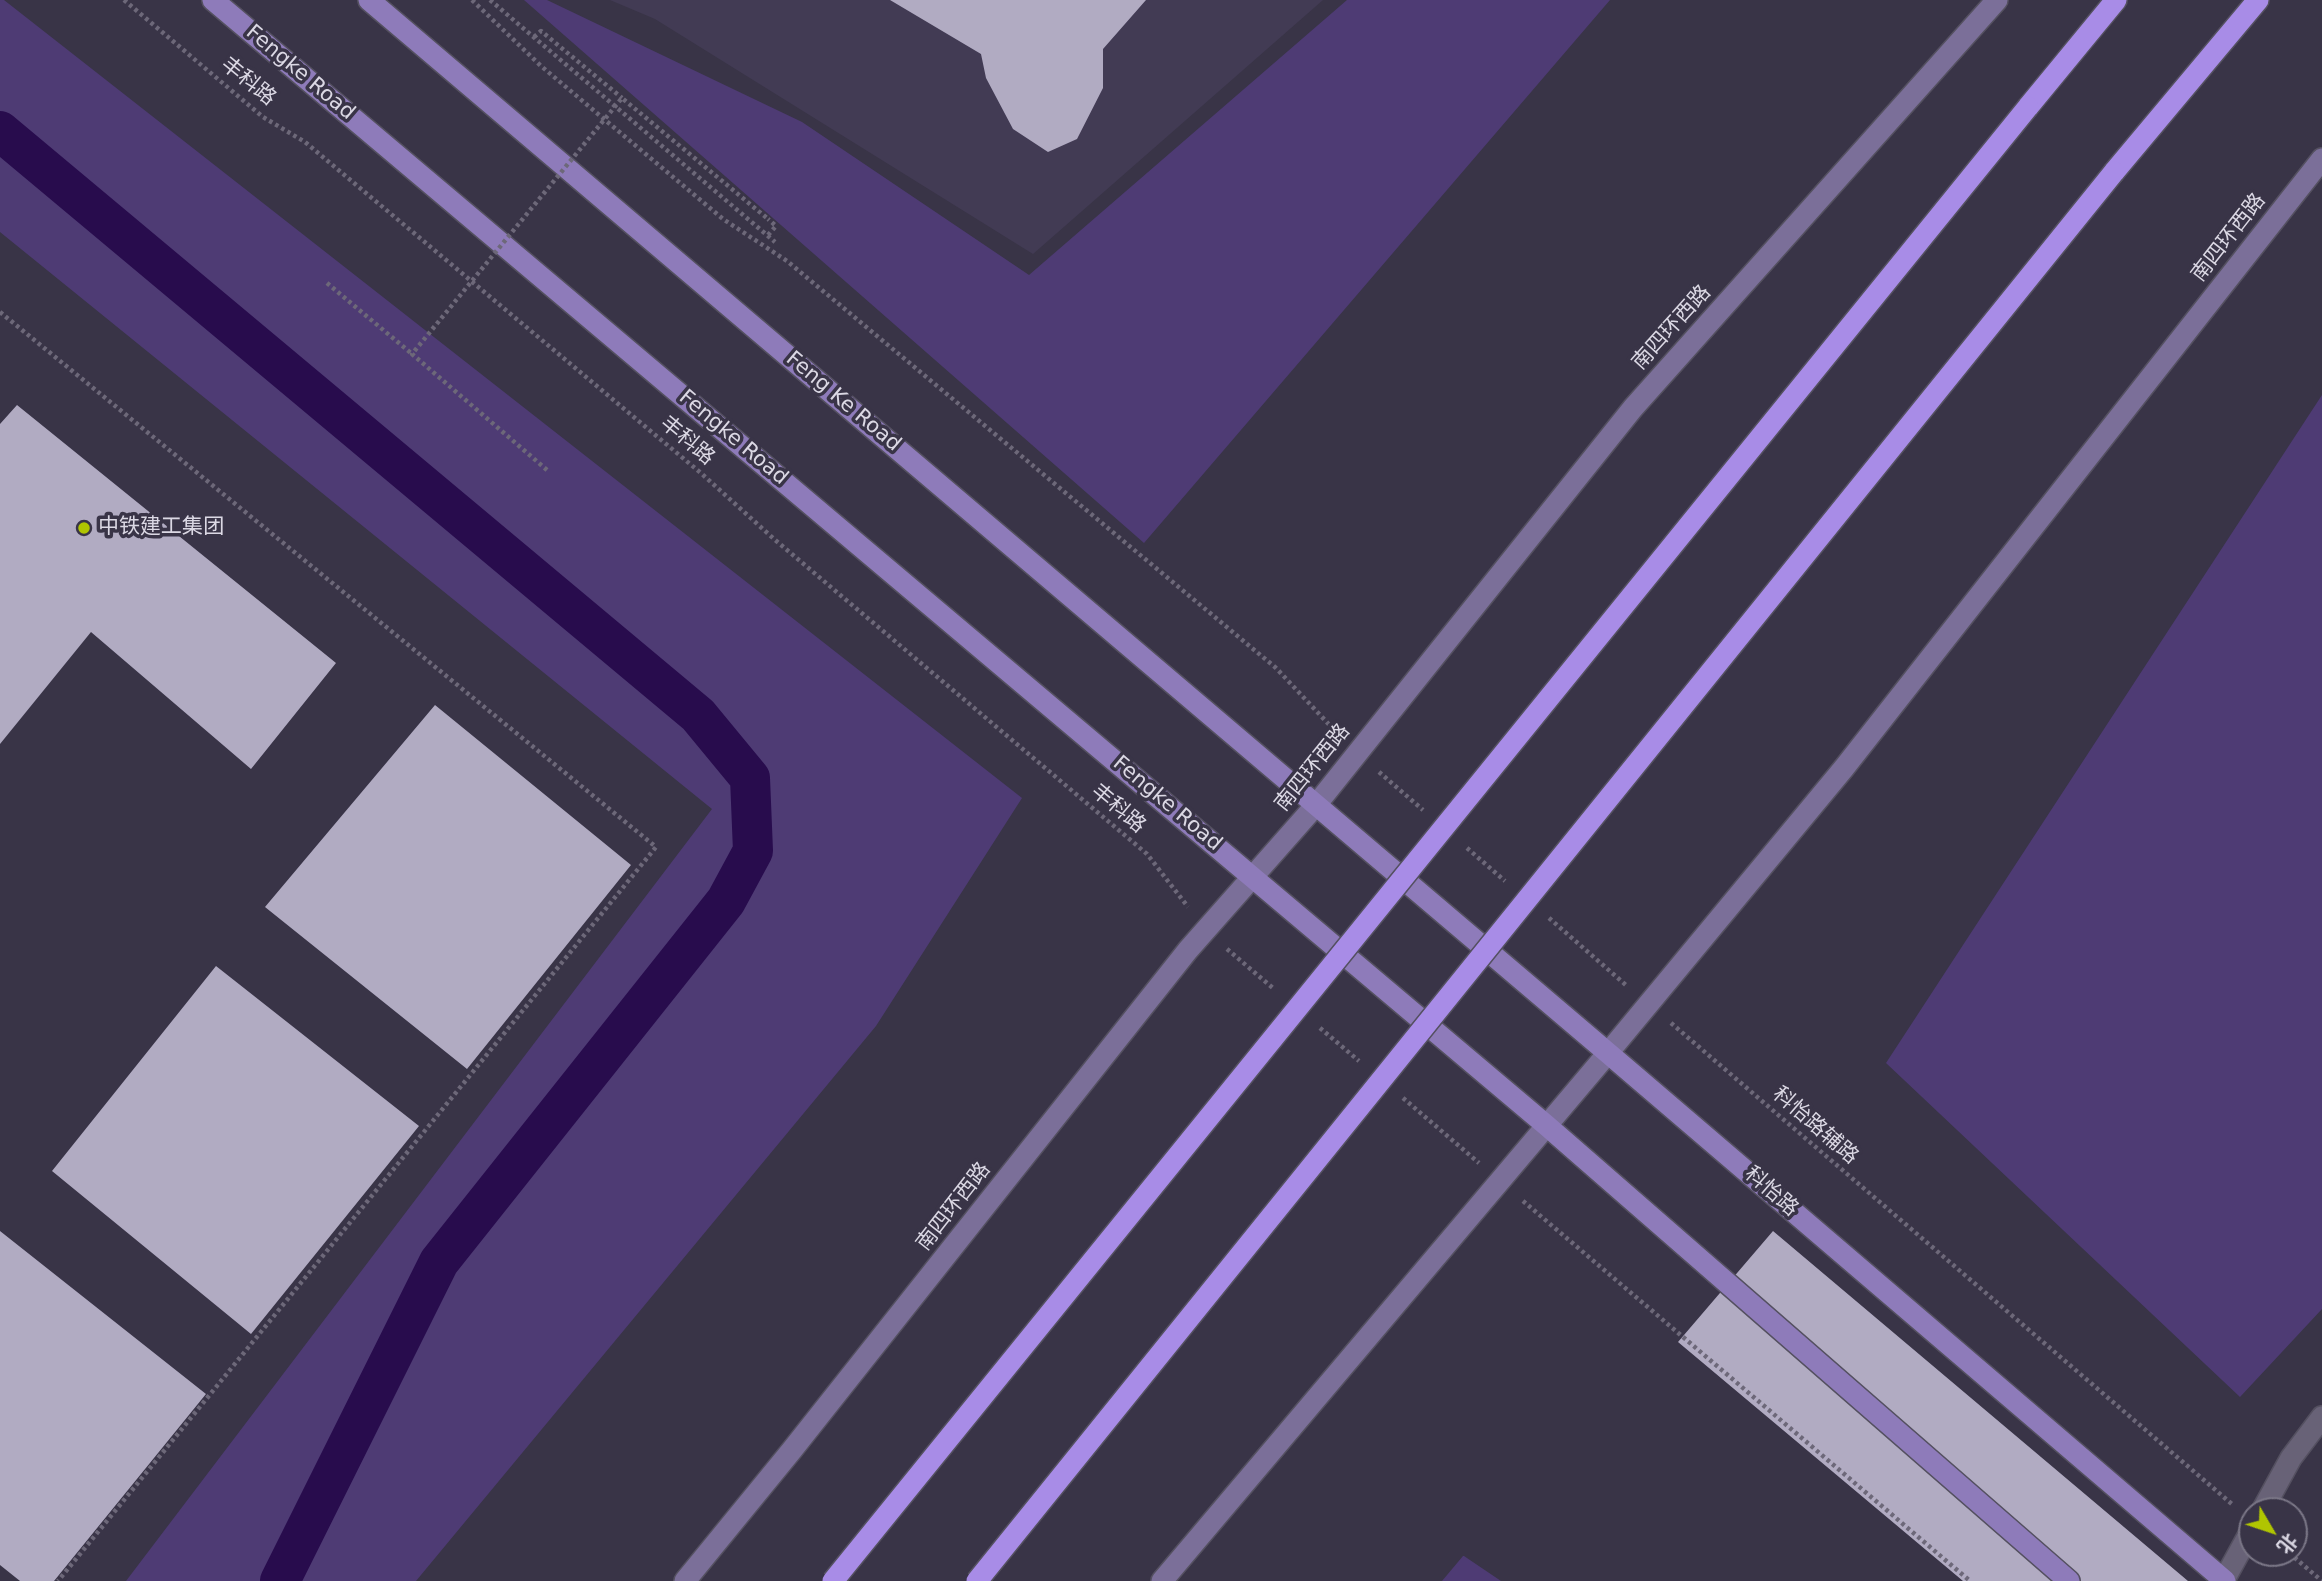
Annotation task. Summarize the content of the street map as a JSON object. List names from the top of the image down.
{
  "streets": {
    "main road": [
      "Fengke Road",
      "南四环西路",
      "Feng Ke Road",
      "科怡路"
    ],
    "path": ["丰科路", "科怡路辅路"]
  },
  "crossings": [
    ["Fengke Road", "南四环西路"],
    ["丰科路", "南四环西路"],
    ["南四环西路", "Feng Ke Road"],
    ["南四环西路", "科怡路辅路"],
    ["南四环西路", "科怡路"],
    ["Feng Ke Road", "科怡路"]
  ],
  "places": ["中铁建工集团"],
  "north": "bottom right"
}
